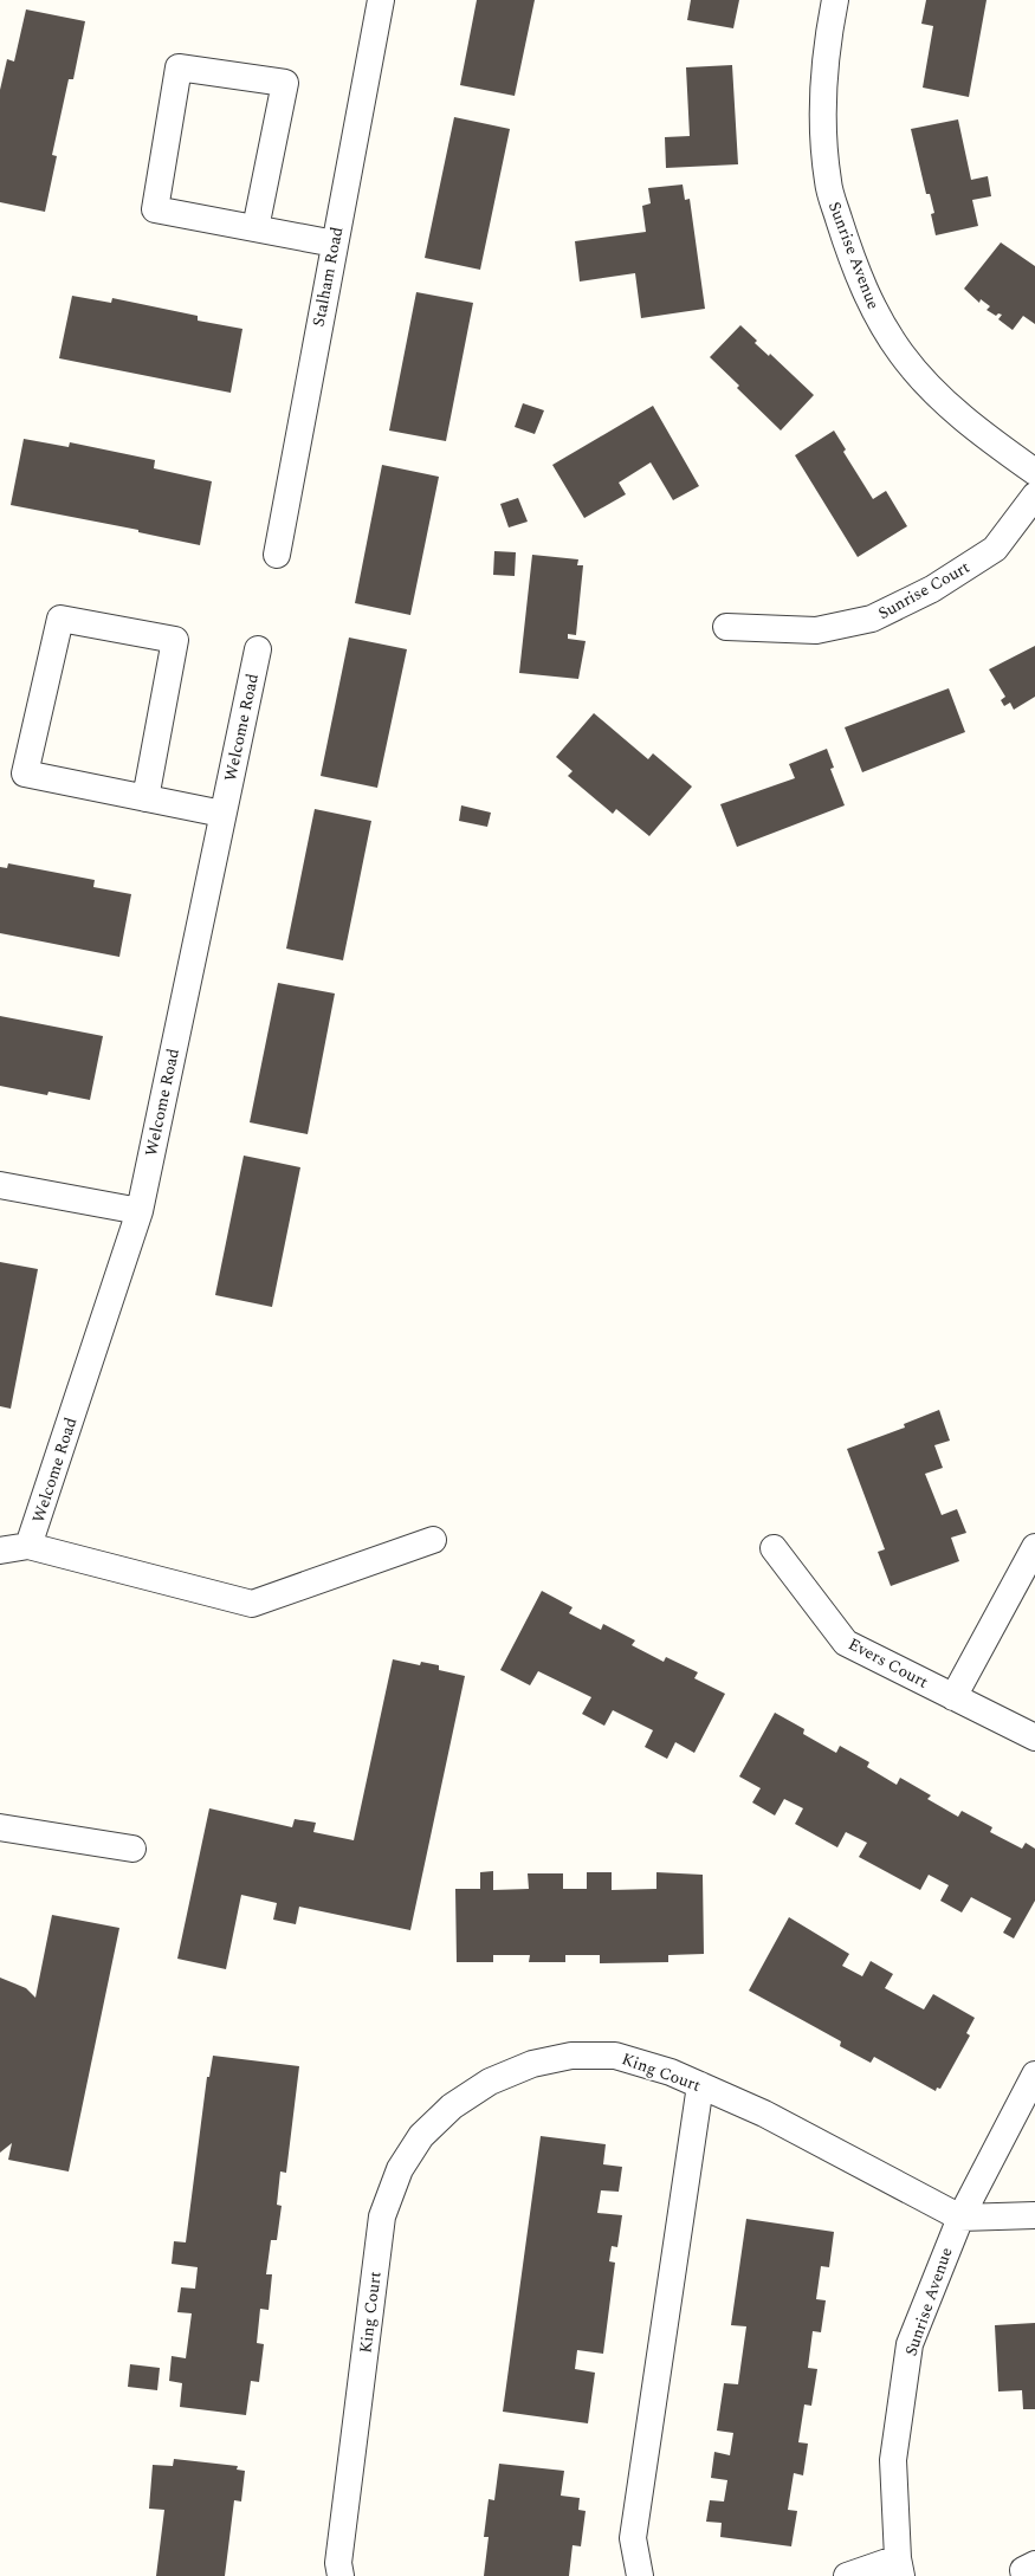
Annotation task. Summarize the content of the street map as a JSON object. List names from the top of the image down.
{
  "streets": {
    "street": [
      "Sunrise Avenue",
      "Stalham Road",
      "Sunrise Court",
      "Welcome Road",
      "Evers Court",
      "King Court"
    ]
  },
  "crossings": [
    ["Sunrise Avenue", "King Court"]
  ]
}
